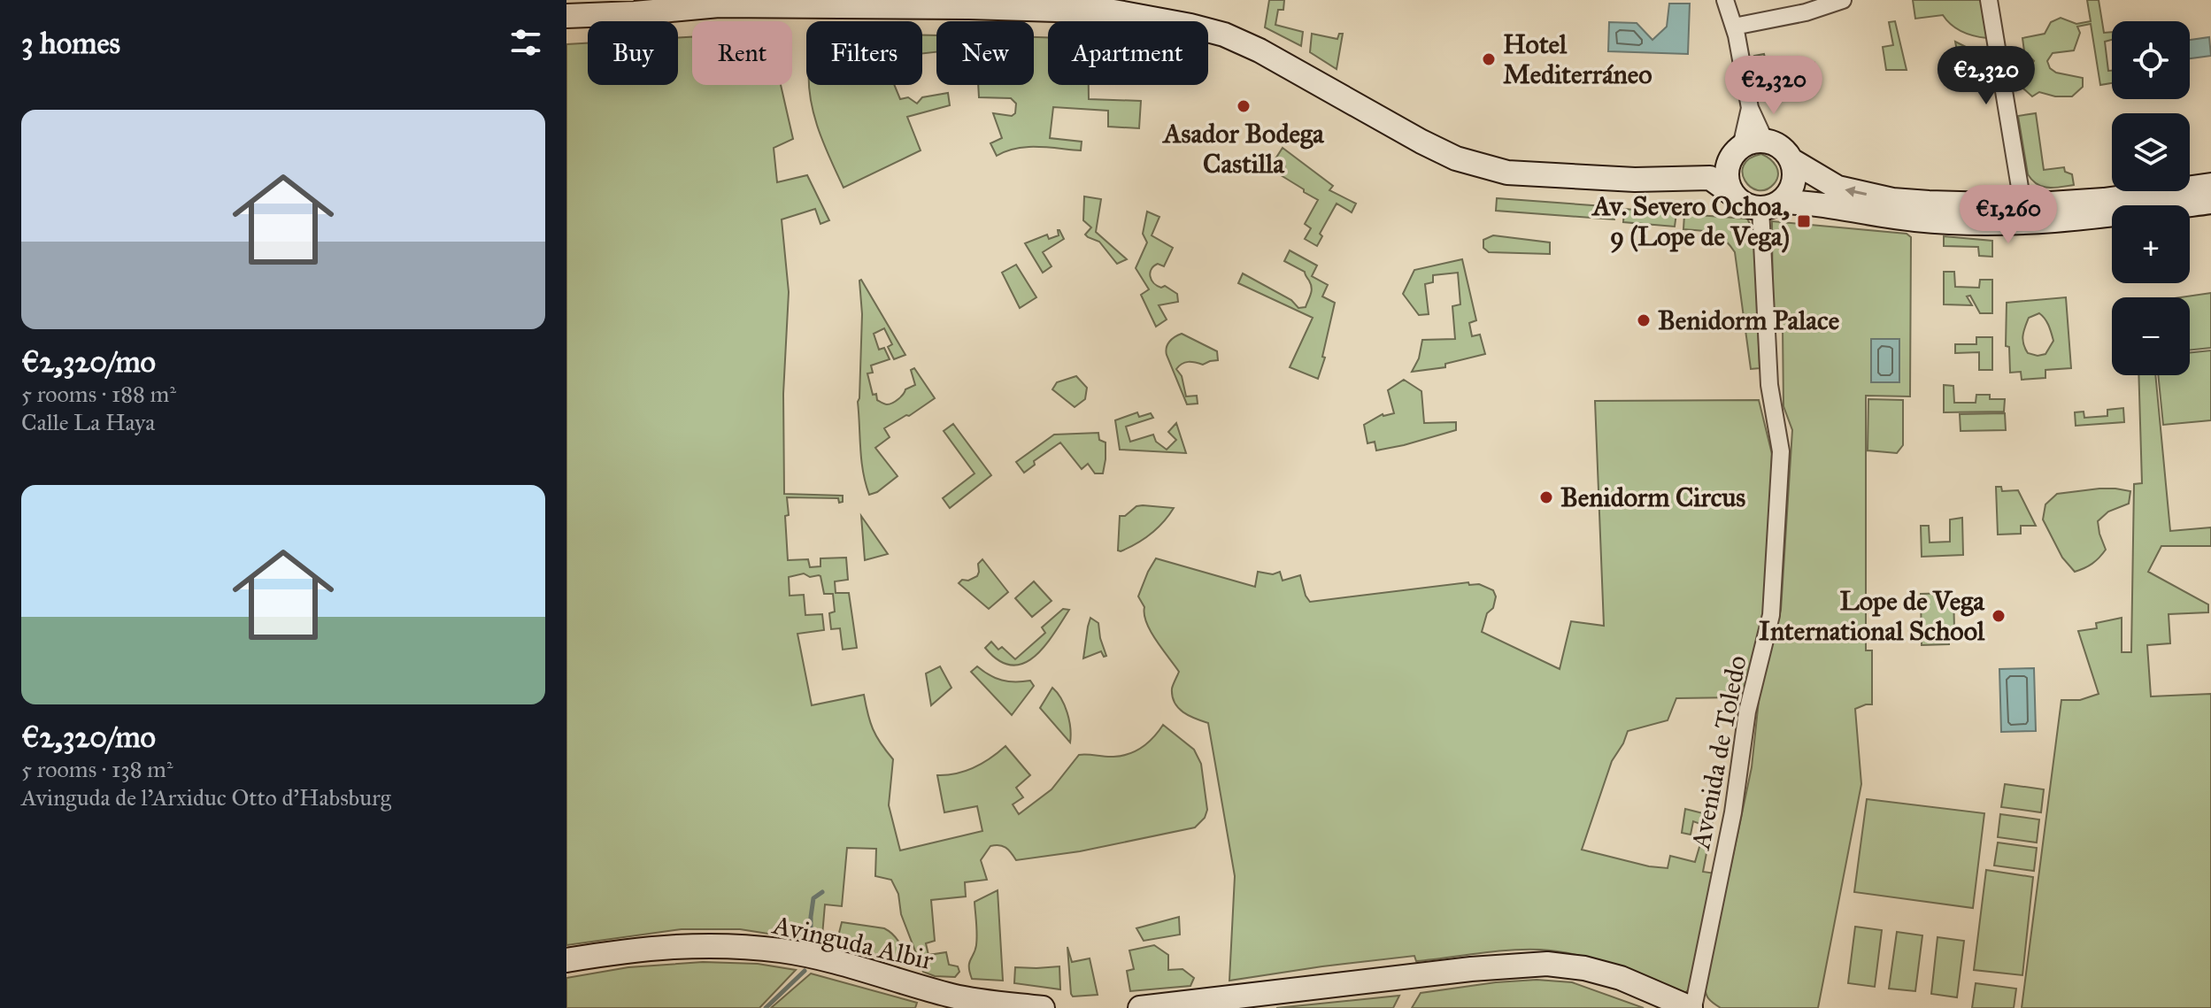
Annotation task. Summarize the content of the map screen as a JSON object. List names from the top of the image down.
{
  "streets": {
    "street": ["Avenida de Toledo", "Avinguda Albir"]
  },
  "places": {
    "other": [
      "Hotel Mediterráneo",
      "Asador Bodega Castilla",
      "Benidorm Palace",
      "Benidorm Circus",
      "Lope de Vega International School"
    ],
    "transit": ["Av. Severo Ochoa, 9 (Lope de Vega)"]
  },
  "page": {
    "heading": "3 homes",
    "map_buttons": ["+", "−"],
    "chip": [
      "Buy",
      "Rent",
      "Filters",
      "New",
      "Apartment"
    ],
    "price": ["€2,320", "€2,320", "€1,260"],
    "list": [
      {
        "name": "€2,320/mo",
        "note": "5 rooms · 188 m² · Calle La Haya"
      },
      {
        "name": "€2,320/mo",
        "note": "5 rooms · 138 m² · Avinguda de l'Arxiduc Otto d'Habsburg"
      }
    ]
  }
}
